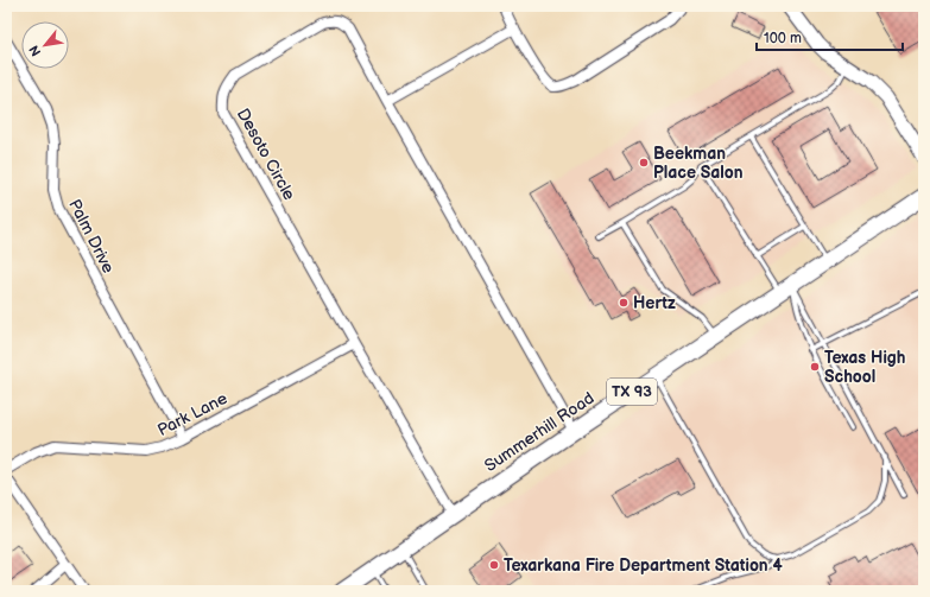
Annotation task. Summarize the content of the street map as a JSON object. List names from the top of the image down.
{
  "streets": {
    "main road": ["TX 93", "Summerhill Road"],
    "street": ["Desoto Circle", "Palm Drive", "Park Lane"]
  },
  "crossings": [
    ["Desoto Circle", "Park Lane"],
    ["Desoto Circle", "Summerhill Road"],
    ["Palm Drive", "Park Lane"]
  ],
  "places": [
    "Beekman Place Salon",
    "Hertz",
    "Texas High School",
    "Texarkana Fire Department Station 4"
  ],
  "scale_bar": "100 m",
  "north": "bottom left"
}
